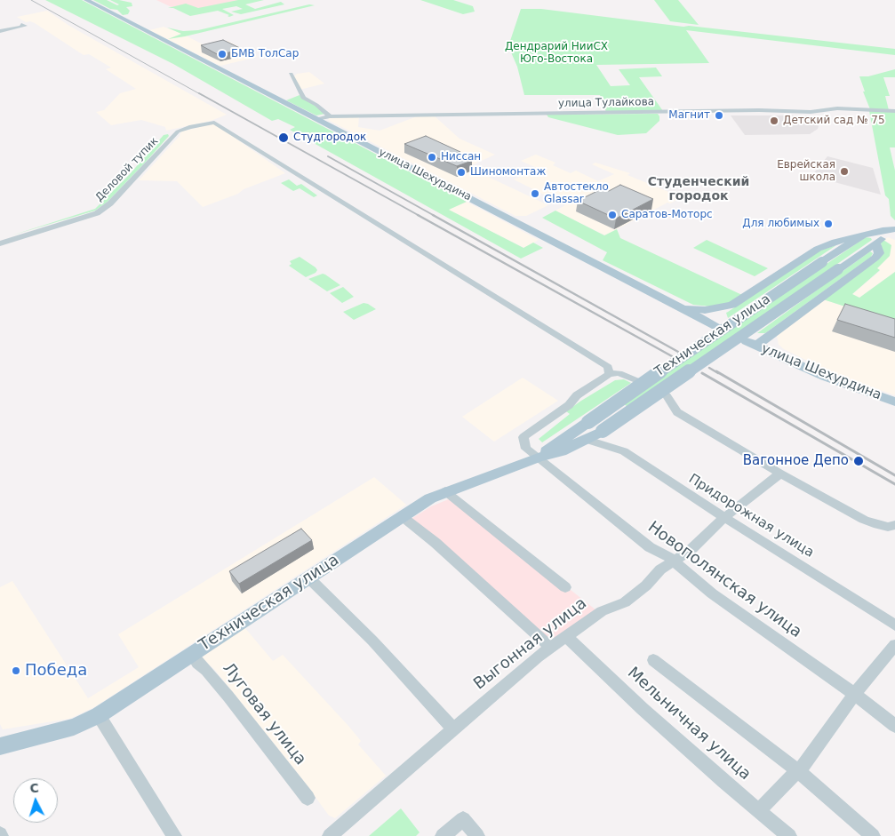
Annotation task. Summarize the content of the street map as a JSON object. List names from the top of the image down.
{
  "streets": {
    "main road": ["улица Шехурдина", "Техническая улица"],
    "street": [
      "улица Тулайкова",
      "Деловой тупик",
      "Придорожная улица",
      "Новополянская улица",
      "Выгонная улица",
      "Луговая улица",
      "Мельничная улица"
    ]
  },
  "crossings": [
    ["улица Тулайкова", "улица Шехурдина"],
    ["Деловой тупик", "Новополянская улица"],
    ["улица Шехурдина", "Техническая улица"],
    ["Техническая улица", "Придорожная улица"],
    ["Техническая улица", "Новополянская улица"],
    ["Техническая улица", "Луговая улица"],
    ["Придорожная улица", "Выгонная улица"],
    ["Новополянская улица", "Выгонная улица"],
    ["Выгонная улица", "Мельничная улица"]
  ],
  "districts": ["Студенческий городок"],
  "parks": ["Дендрарий НииСХ Юго-Востока"],
  "places": [
    "БМВ ТолСар",
    "Магнит",
    "Детский сад № 75",
    "Студгородок",
    "Ниссан",
    "Еврейская школа",
    "Шиномонтаж",
    "Автостекло Glassar",
    "Саратов-Моторс",
    "Для любимых",
    "Вагонное Депо",
    "Победа"
  ],
  "north": "top"
}
